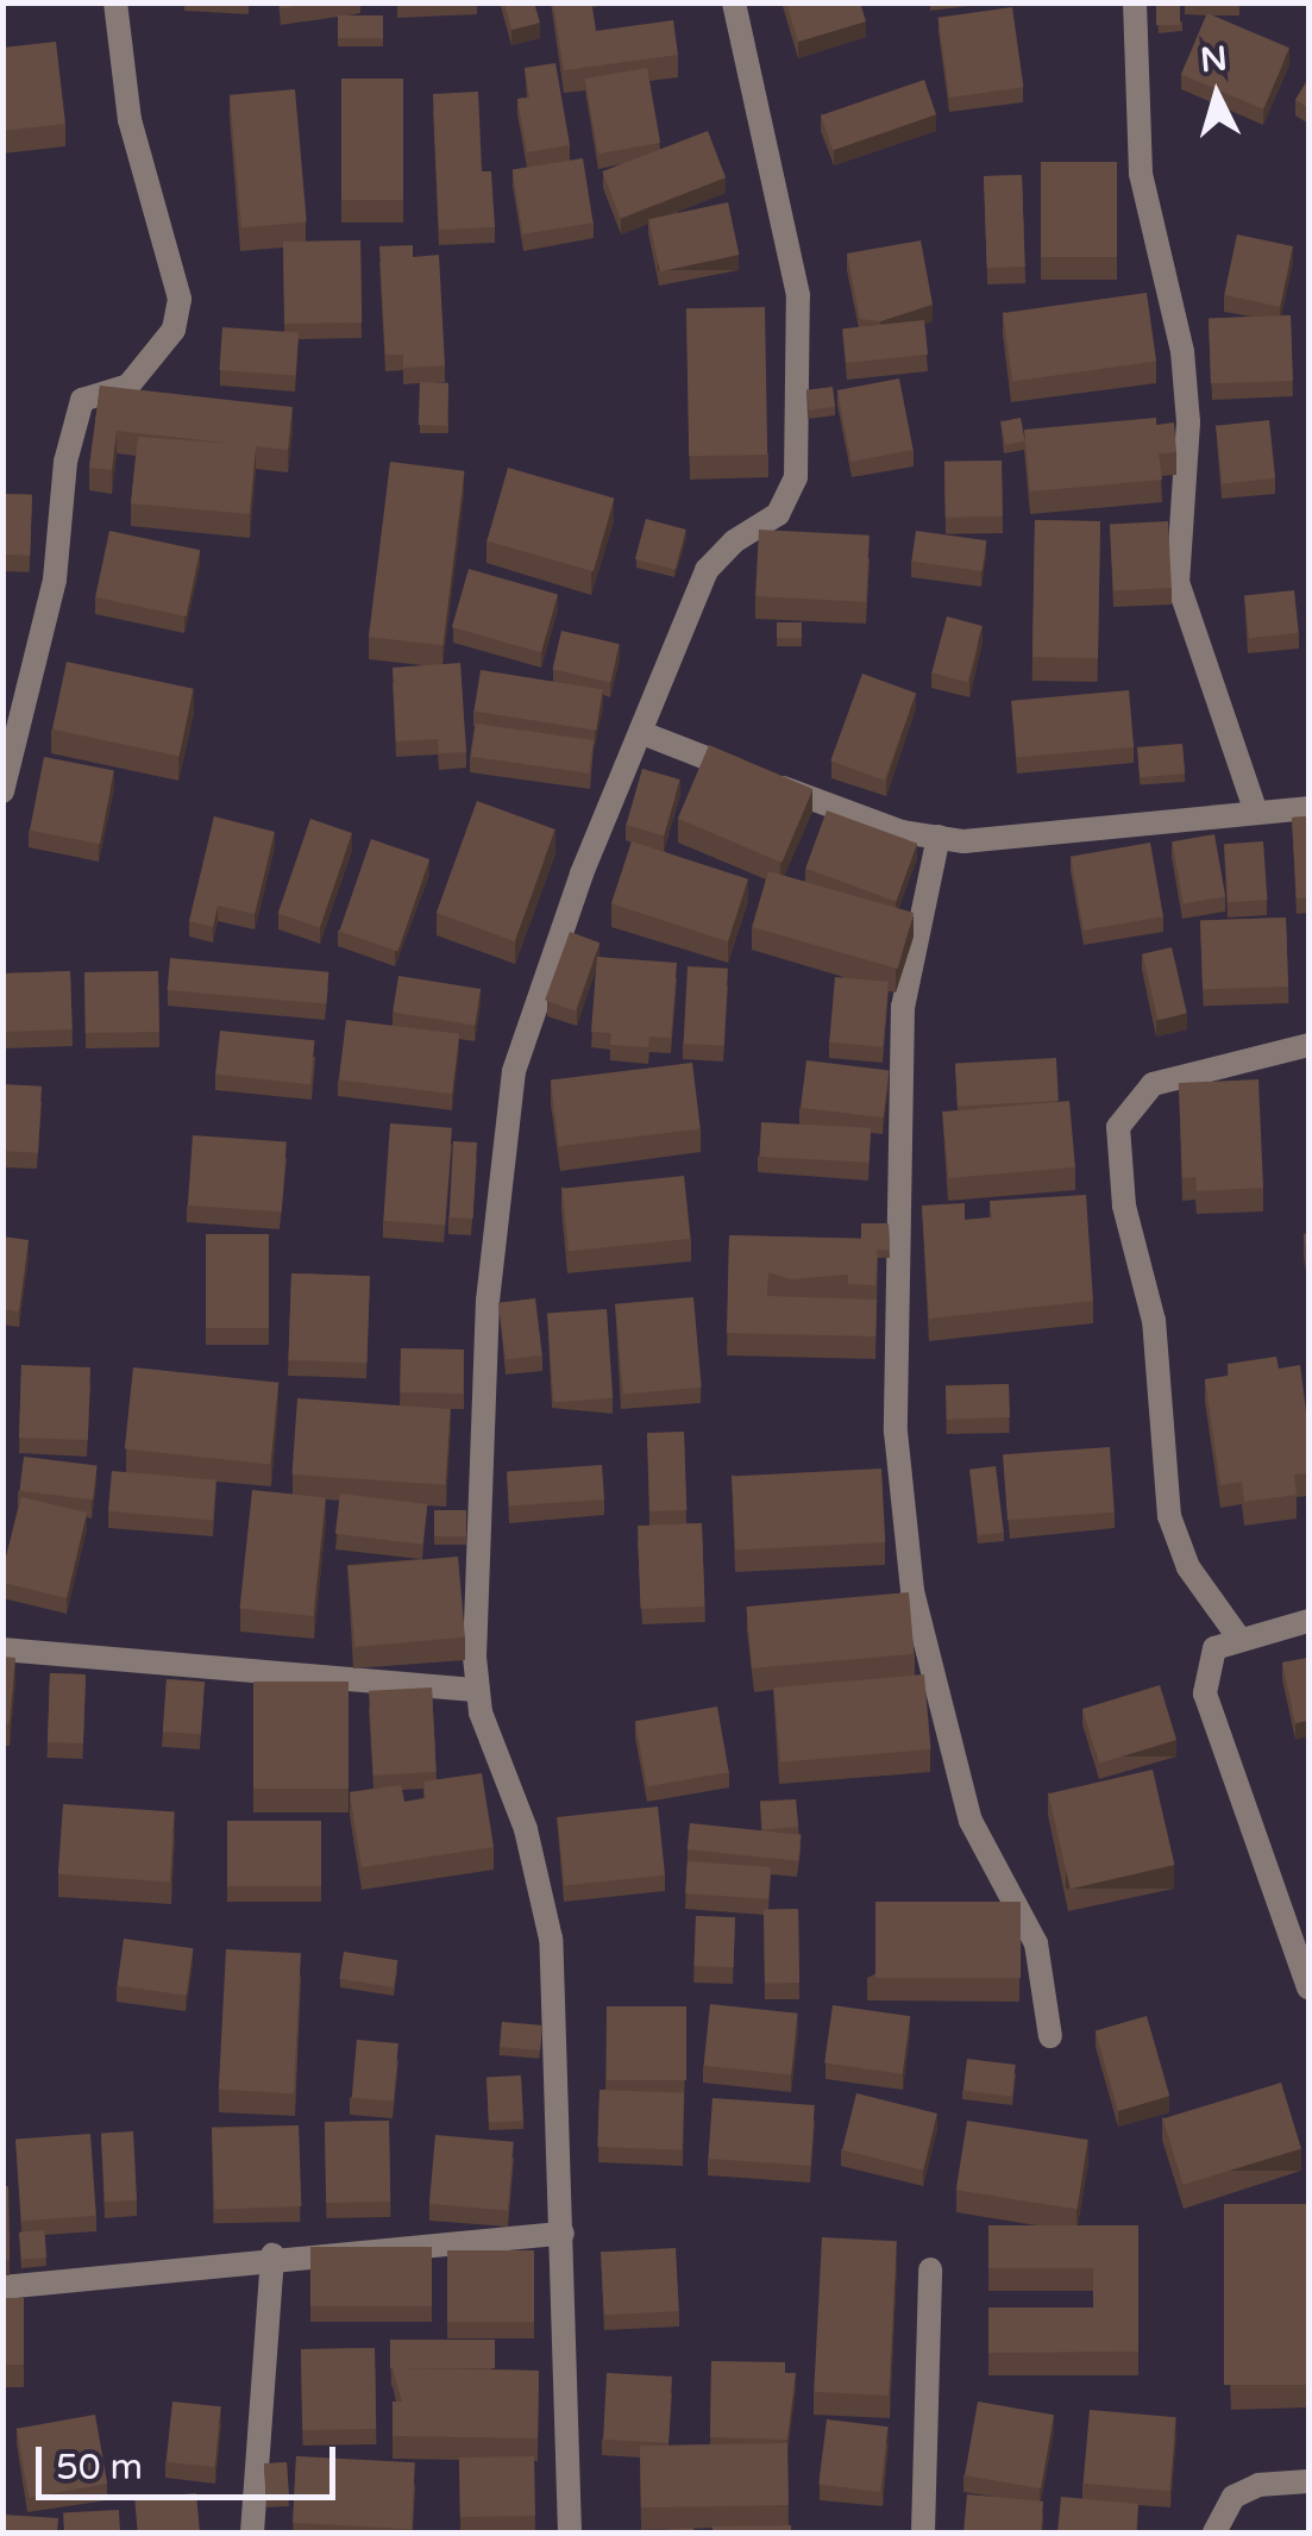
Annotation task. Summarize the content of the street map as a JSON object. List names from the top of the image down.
{
  "scale_bar": "50 m",
  "north": "top"
}
